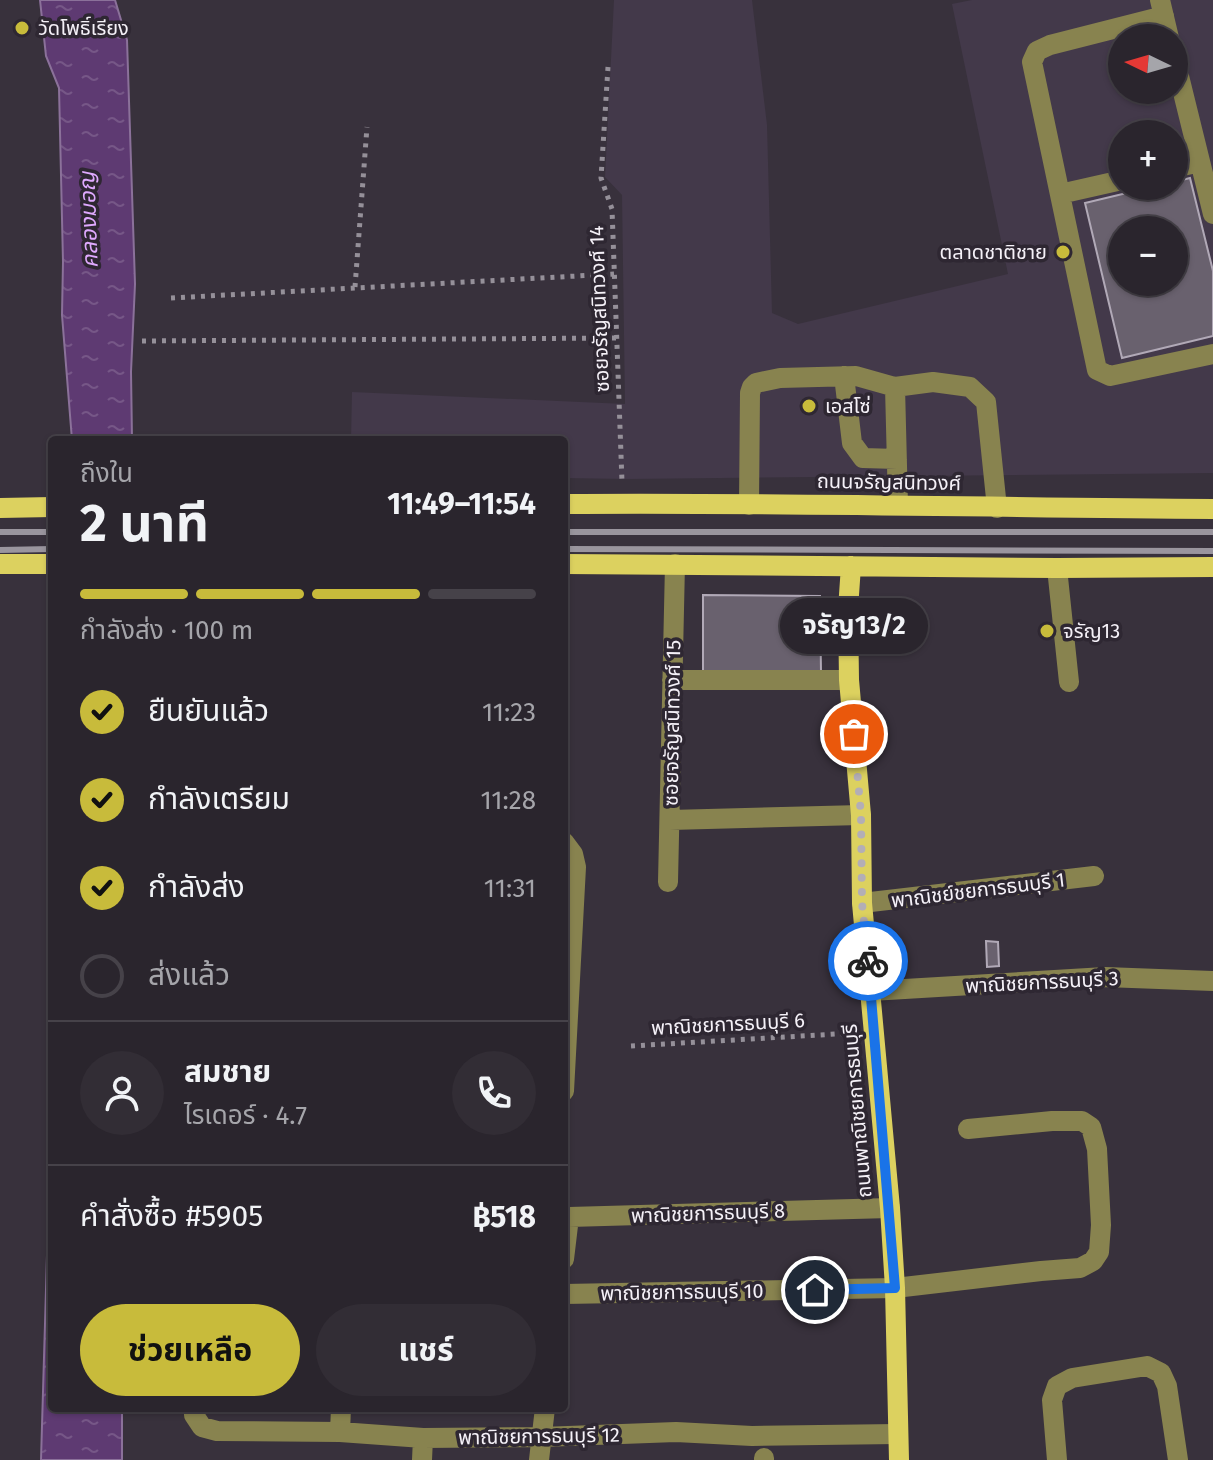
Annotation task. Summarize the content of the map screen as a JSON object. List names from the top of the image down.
{
  "streets": {
    "main road": ["ถนนจรัญสนิทวงศ์", "ถนนพาณิชยการธนบุรี"],
    "street": [
      "ซอยจรัญสนิทวงศ์ 15",
      "พาณิชย์ชยการธนบุรี 1",
      "พาณิชยการธนบุรี 3",
      "พาณิชยการธนบุรี 8",
      "พาณิชยการธนบุรี 10",
      "พาณิชยการธนบุรี 12"
    ],
    "path": ["ซอยจรัญสนิทวงศ์ 14", "พาณิชยการธนบุรี 6"]
  },
  "crossings": [
    ["ซอยจรัญสนิทวงศ์ 14", "ถนนจรัญสนิทวงศ์"],
    ["พาณิชย์ชยการธนบุรี 1", "ถนนพาณิชยการธนบุรี"],
    ["พาณิชยการธนบุรี 3", "ถนนพาณิชยการธนบุรี"],
    ["พาณิชยการธนบุรี 6", "ถนนพาณิชยการธนบุรี"],
    ["ถนนพาณิชยการธนบุรี", "พาณิชยการธนบุรี 8"],
    ["ถนนพาณิชยการธนบุรี", "พาณิชยการธนบุรี 10"],
    ["ถนนพาณิชยการธนบุรี", "พาณิชยการธนบุรี 12"]
  ],
  "water": ["คลองมอญ"],
  "places": [
    "วัดโพธิ์เรียง",
    "ตลาดชาติชาย",
    "เอสโซ่",
    "จรัญ13",
    "จรัญ13/2"
  ],
  "north": "left",
  "page": {
    "map_buttons": ["+", "−"],
    "heading": ["2 นาที", "ถึงใน", "11:49–11:54"],
    "panel": [
      "สมชาย",
      "ไรเดอร์ · 4.7",
      "คำสั่งซื้อ #5905",
      "฿518"
    ],
    "bar": "กำลังส่ง · 100 m",
    "bubble": "จรัญ13/2",
    "list": [
      ["ยืนยันแล้ว", "11:23"],
      ["กำลังเตรียม", "11:28"],
      ["กำลังส่ง", "11:31"],
      "ส่งแล้ว"
    ],
    "buttons": ["ช่วยเหลือ", "แชร์"]
  }
}
